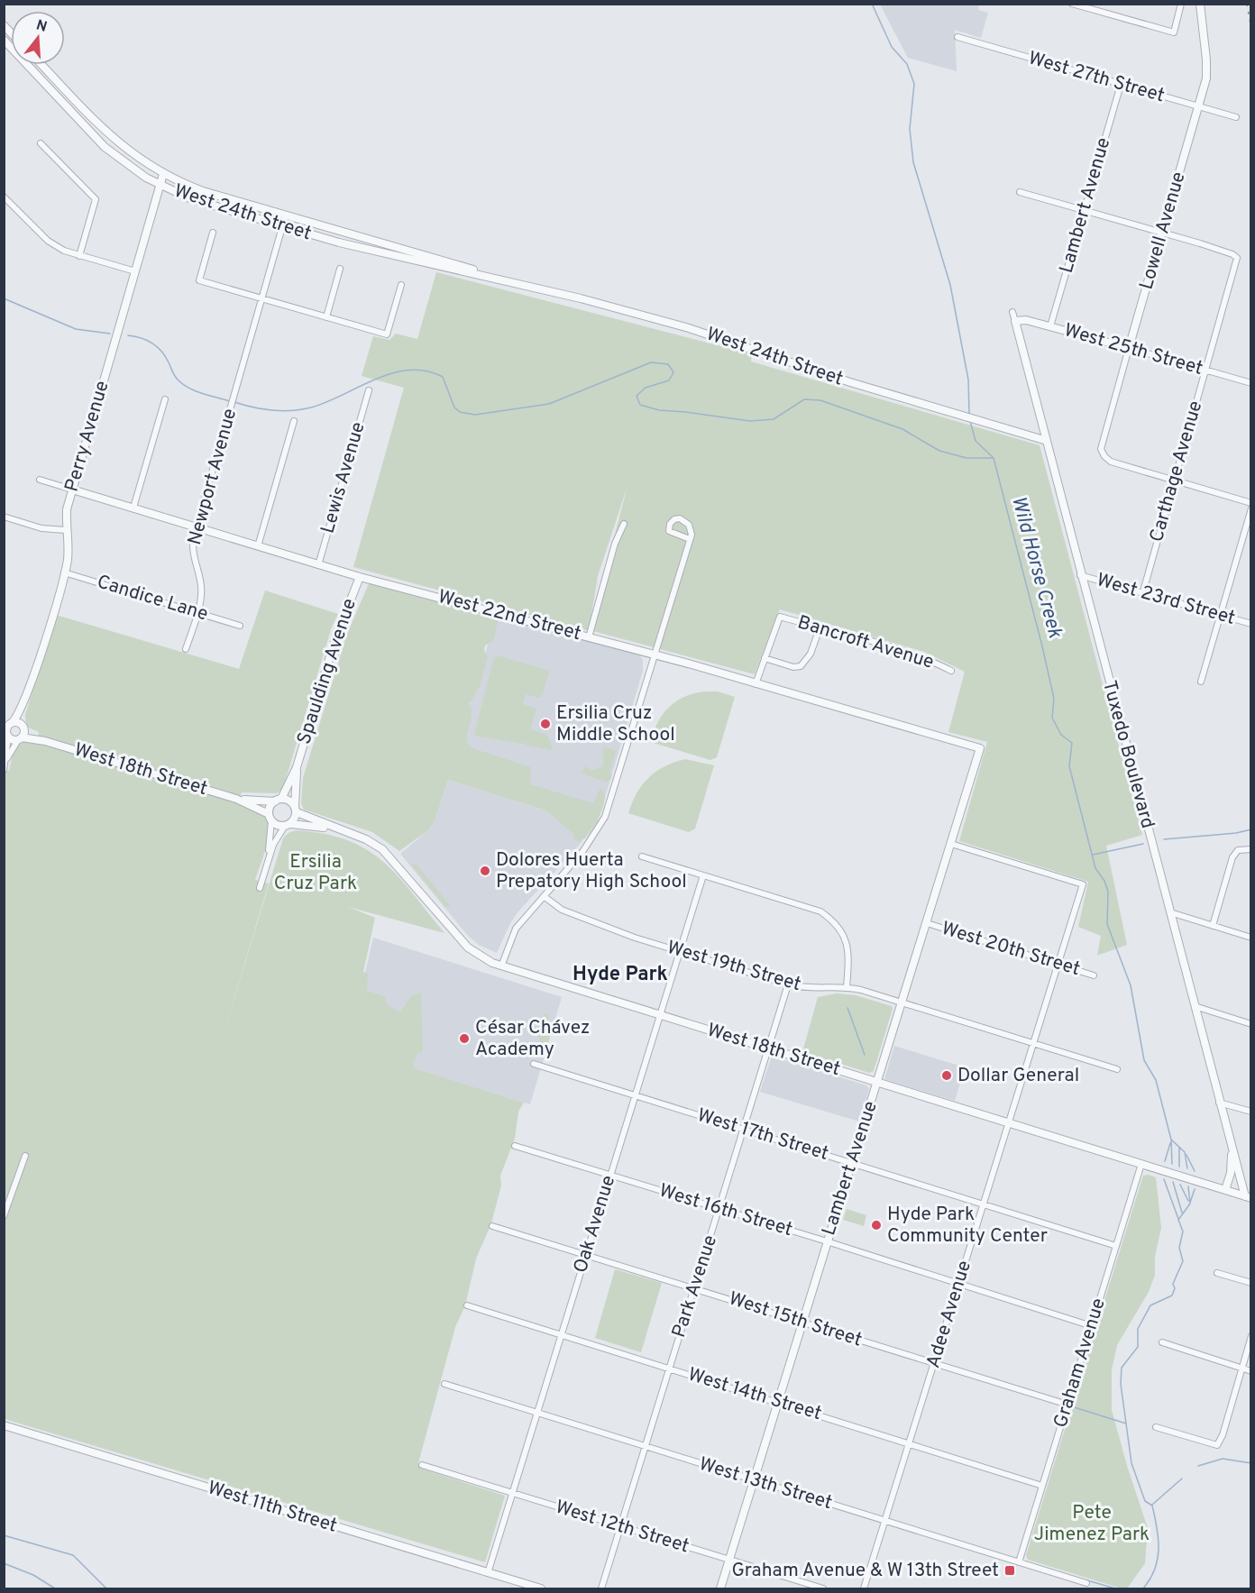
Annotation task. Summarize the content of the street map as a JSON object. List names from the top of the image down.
{
  "streets": {
    "street": [
      "West 27th Street",
      "Lambert Avenue",
      "West 24th Street",
      "Lowell Avenue",
      "West 25th Street",
      "Perry Avenue",
      "Carthage Avenue",
      "Newport Avenue",
      "Lewis Avenue",
      "Candice Lane",
      "West 23rd Street",
      "West 22nd Street",
      "Bancroft Avenue",
      "Spaulding Avenue",
      "Tuxedo Boulevard",
      "West 18th Street",
      "West 20th Street",
      "West 19th Street",
      "West 17th Street",
      "West 16th Street",
      "Oak Avenue",
      "Park Avenue",
      "Adee Avenue",
      "West 15th Street",
      "Graham Avenue",
      "West 14th Street",
      "West 13th Street",
      "West 11th Street",
      "West 12th Street"
    ]
  },
  "crossings": [
    ["West 27th Street", "Lambert Avenue"],
    ["West 27th Street", "Lowell Avenue"],
    ["Lambert Avenue", "West 25th Street"],
    ["Lambert Avenue", "West 22nd Street"],
    ["Lambert Avenue", "West 18th Street"],
    ["Lambert Avenue", "West 20th Street"],
    ["Lambert Avenue", "West 19th Street"],
    ["Lambert Avenue", "West 17th Street"],
    ["Lambert Avenue", "West 16th Street"],
    ["Lambert Avenue", "Adee Avenue"],
    ["Lambert Avenue", "West 15th Street"],
    ["Lambert Avenue", "West 14th Street"],
    ["Lambert Avenue", "West 13th Street"],
    ["Lambert Avenue", "West 12th Street"],
    ["West 24th Street", "Perry Avenue"],
    ["West 24th Street", "Newport Avenue"],
    ["West 24th Street", "Tuxedo Boulevard"],
    ["Lowell Avenue", "West 25th Street"],
    ["Lowell Avenue", "Carthage Avenue"],
    ["West 25th Street", "Carthage Avenue"],
    ["West 25th Street", "Tuxedo Boulevard"],
    ["Perry Avenue", "Candice Lane"],
    ["Perry Avenue", "West 22nd Street"],
    ["Perry Avenue", "West 18th Street"],
    ["Carthage Avenue", "West 23rd Street"],
    ["Newport Avenue", "Candice Lane"],
    ["Newport Avenue", "West 22nd Street"],
    ["Lewis Avenue", "West 22nd Street"],
    ["West 23rd Street", "Tuxedo Boulevard"],
    ["West 22nd Street", "Spaulding Avenue"],
    ["Spaulding Avenue", "West 18th Street"],
    ["Tuxedo Boulevard", "West 18th Street"],
    ["West 18th Street", "Oak Avenue"],
    ["West 18th Street", "Park Avenue"],
    ["West 18th Street", "Adee Avenue"],
    ["West 18th Street", "Graham Avenue"],
    ["West 20th Street", "Adee Avenue"],
    ["West 19th Street", "Oak Avenue"],
    ["West 19th Street", "Park Avenue"],
    ["West 19th Street", "Adee Avenue"],
    ["West 17th Street", "Oak Avenue"],
    ["West 17th Street", "Park Avenue"],
    ["West 17th Street", "Adee Avenue"],
    ["West 17th Street", "Graham Avenue"],
    ["West 16th Street", "Oak Avenue"],
    ["West 16th Street", "Park Avenue"],
    ["West 16th Street", "Adee Avenue"],
    ["West 16th Street", "Graham Avenue"],
    ["Oak Avenue", "West 15th Street"],
    ["Oak Avenue", "West 14th Street"],
    ["Oak Avenue", "West 13th Street"],
    ["Oak Avenue", "West 11th Street"],
    ["Oak Avenue", "West 12th Street"],
    ["Park Avenue", "West 15th Street"],
    ["Park Avenue", "West 14th Street"],
    ["Park Avenue", "West 13th Street"],
    ["Park Avenue", "West 12th Street"],
    ["Adee Avenue", "West 15th Street"],
    ["Adee Avenue", "West 14th Street"],
    ["Adee Avenue", "West 13th Street"],
    ["West 15th Street", "Graham Avenue"],
    ["Graham Avenue", "West 14th Street"],
    ["Graham Avenue", "West 13th Street"]
  ],
  "districts": ["Hyde Park"],
  "water": ["Wild Horse Creek"],
  "parks": ["Ersilia Cruz Park", "Pete Jimenez Park"],
  "places": {
    "other": [
      "Ersilia Cruz Middle School",
      "Dolores Huerta Prepatory High School",
      "César Chávez Academy",
      "Dollar General",
      "Hyde Park Community Center"
    ],
    "transit": ["Graham Avenue & W 13th Street"]
  },
  "north": "top"
}
